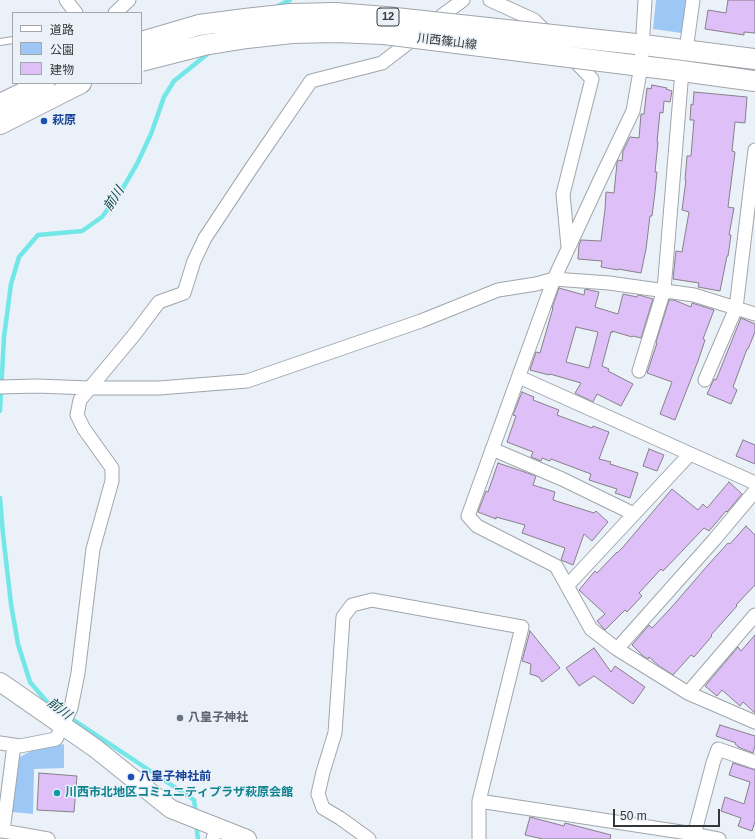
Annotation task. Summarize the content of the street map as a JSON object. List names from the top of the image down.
{
  "streets": {
    "main road": ["12", "川西篠山線"]
  },
  "water": ["前川"],
  "places": [
    "萩原",
    "八皇子神社",
    "八皇子神社前",
    "川西市北地区コミュニティプラザ萩原会館"
  ],
  "legend": ["道路", "公園", "建物"],
  "scale_bar": "50 m"
}
